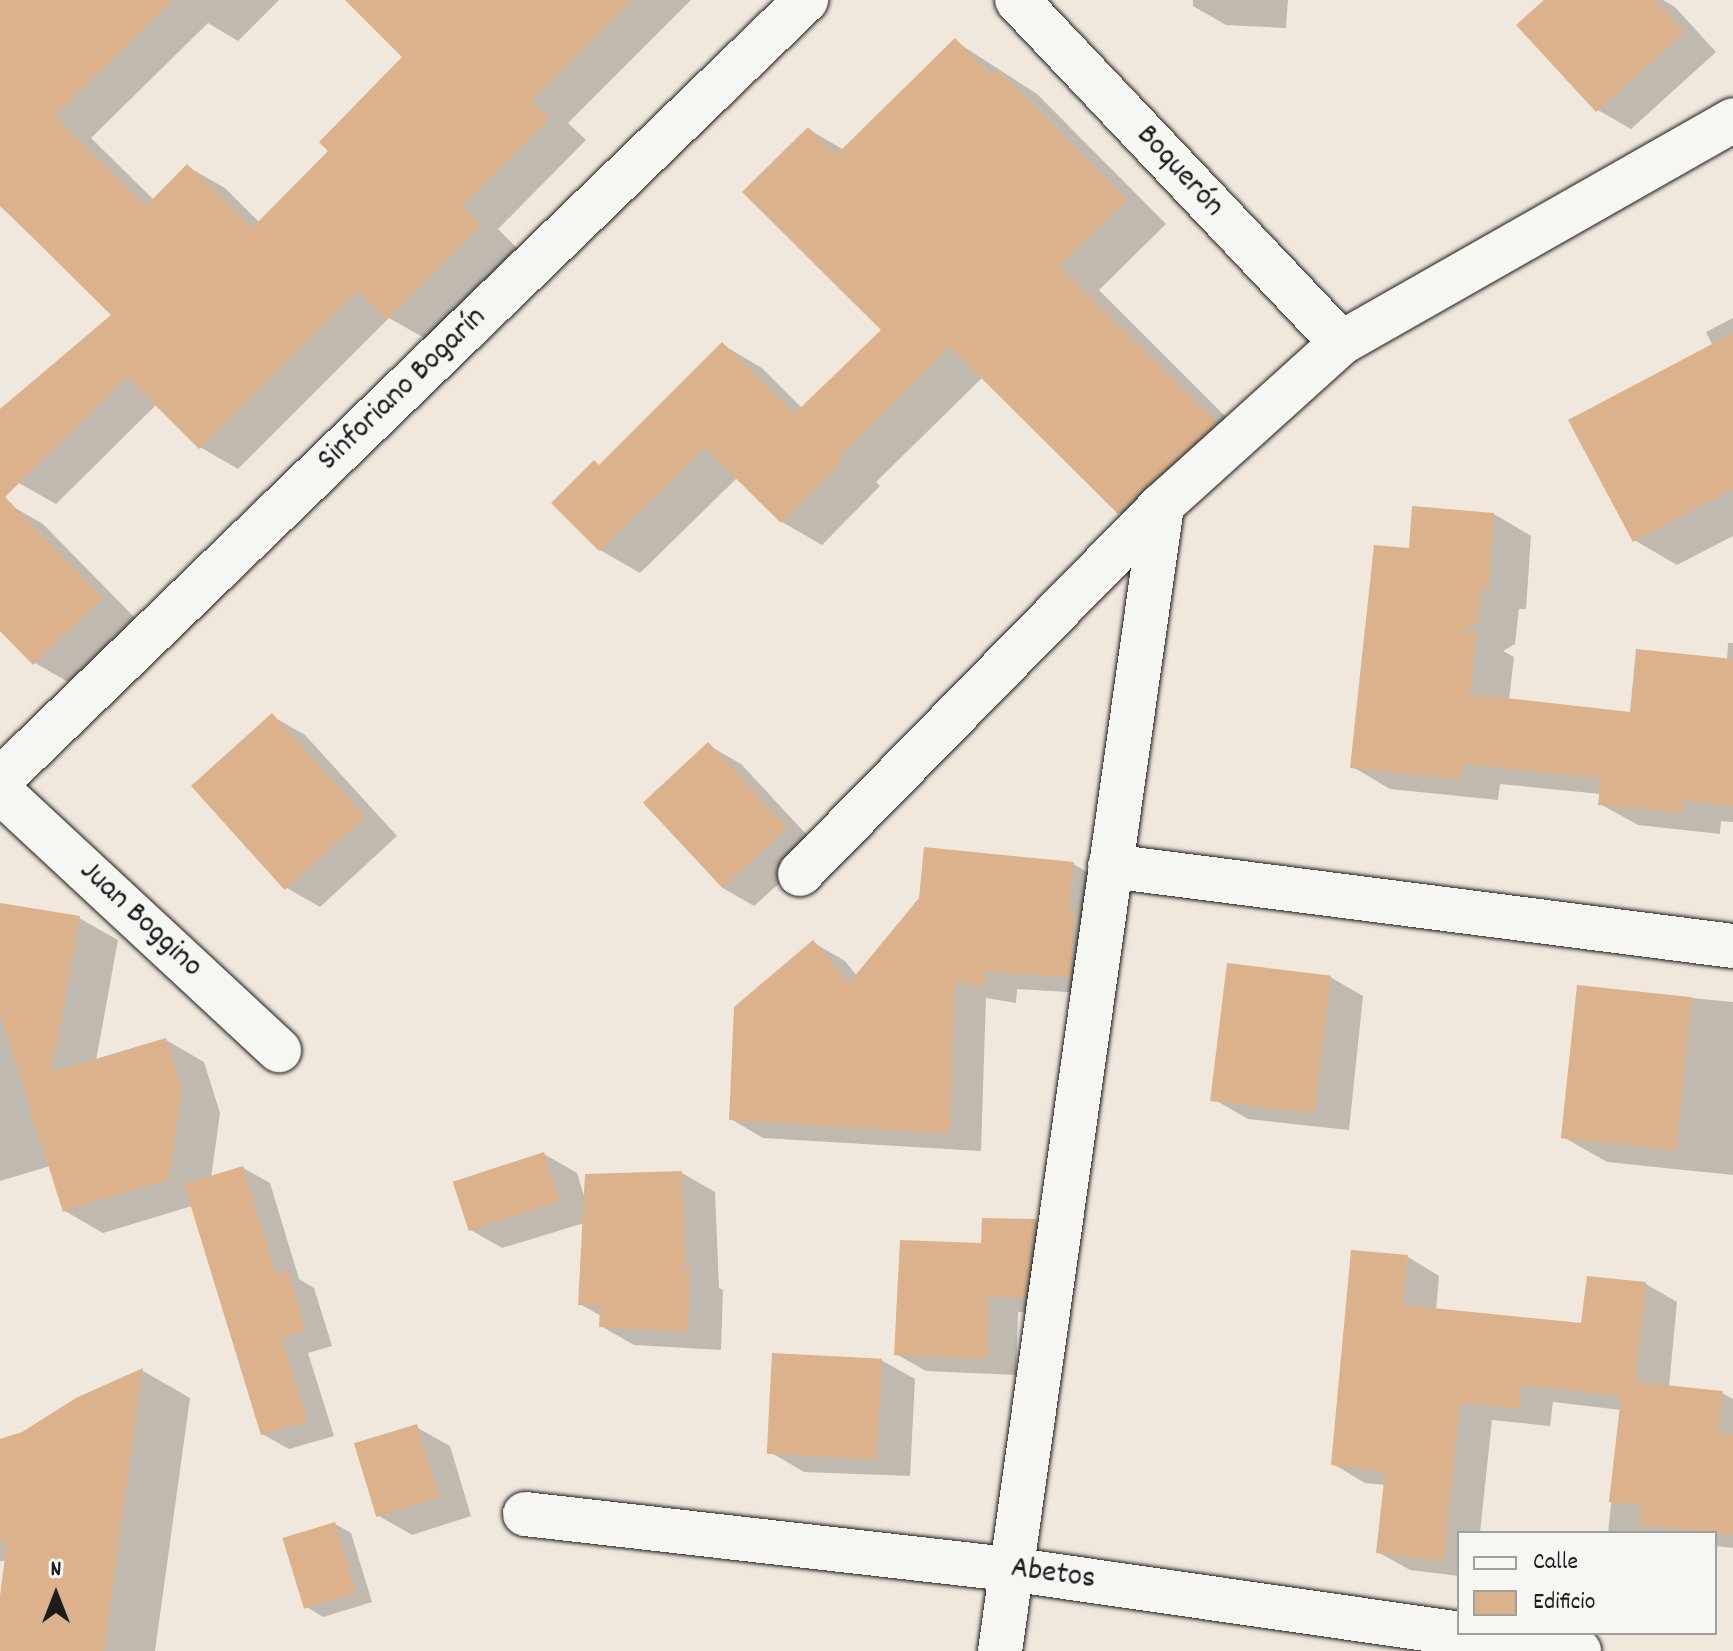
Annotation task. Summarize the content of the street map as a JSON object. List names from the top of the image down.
{
  "streets": {
    "street": [
      "Boquerón",
      "Sinforiano Bogarín",
      "Juan Boggino",
      "Abetos"
    ]
  },
  "legend": ["Calle", "Edificio"],
  "north": "top"
}
